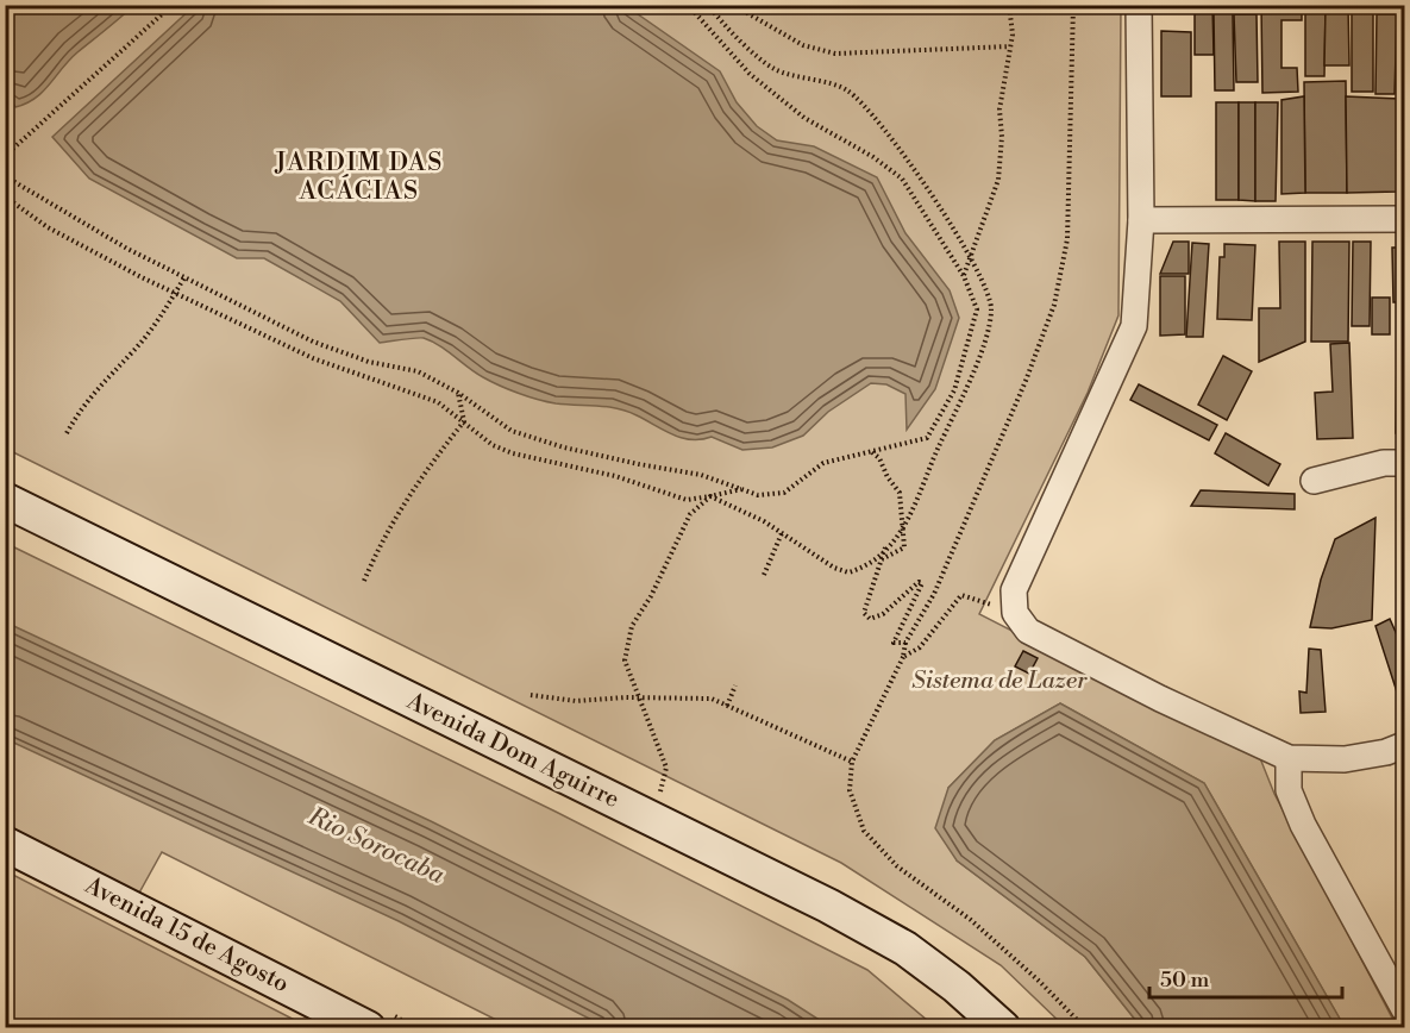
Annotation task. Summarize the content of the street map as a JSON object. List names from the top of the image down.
{
  "streets": {
    "main road": ["Avenida Dom Aguirre", "Avenida 15 de Agosto"]
  },
  "districts": ["JARDIM DAS ACÁCIAS"],
  "water": ["Rio Sorocaba"],
  "parks": ["Sistema de Lazer"],
  "scale_bar": "50 m"
}
